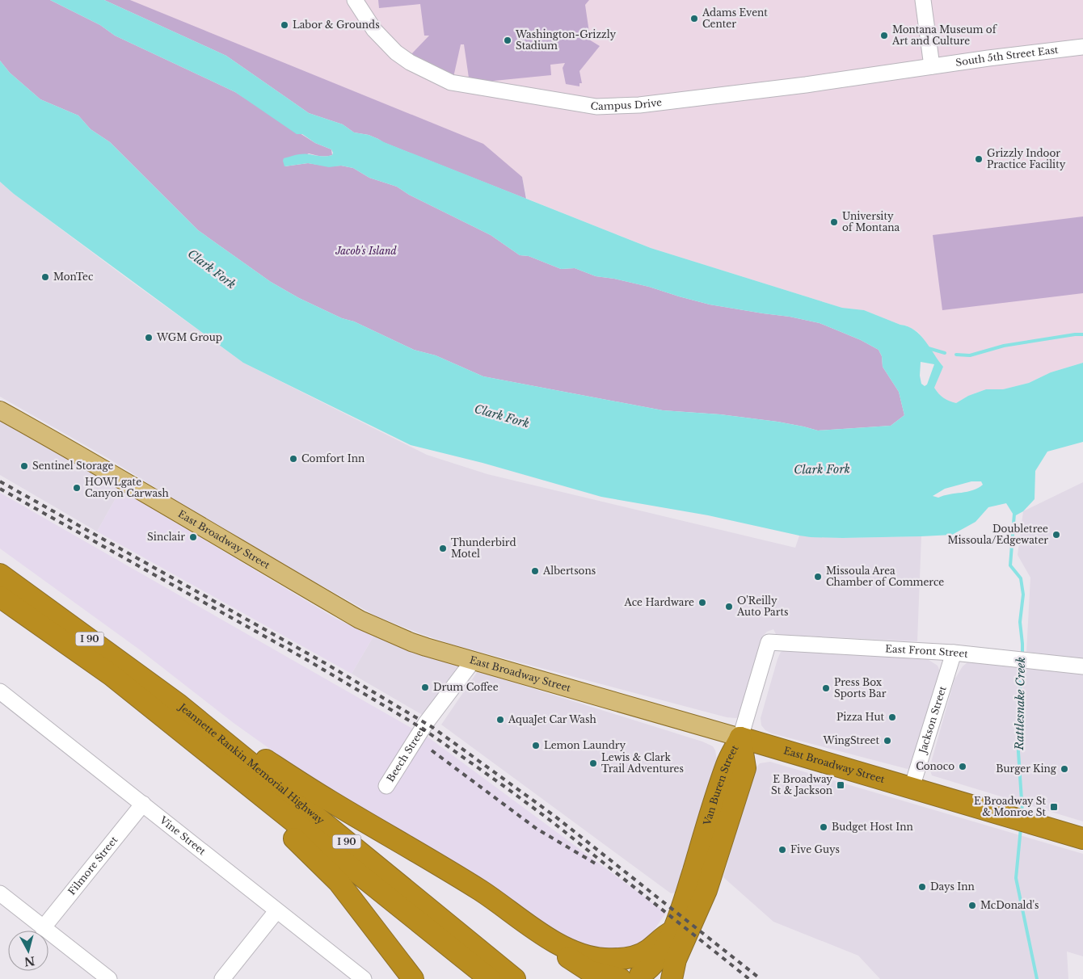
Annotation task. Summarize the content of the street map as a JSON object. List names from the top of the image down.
{
  "streets": {
    "highway": [
      "East Broadway Street",
      "I 90",
      "Jeannette Rankin Memorial Highway",
      "Van Buren Street"
    ],
    "street": [
      "South 5th Street East",
      "Campus Drive",
      "East Front Street",
      "Jackson Street",
      "Beech Street",
      "Vine Street",
      "Filmore Street"
    ]
  },
  "crossings": [
    ["South 5th Street East", "Campus Drive"],
    ["East Broadway Street", "East Front Street"],
    ["East Broadway Street", "Jackson Street"],
    ["East Broadway Street", "Beech Street"],
    ["East Broadway Street", "Van Buren Street"],
    ["East Front Street", "Jackson Street"],
    ["East Front Street", "Van Buren Street"],
    ["Vine Street", "Filmore Street"]
  ],
  "water": ["Clark Fork", "Rattlesnake Creek"],
  "parks": ["Jacob's Island"],
  "places": {
    "other": [
      "Adams Event Center",
      "Labor & Grounds",
      "Montana Museum of Art and Culture",
      "Washington-Grizzly Stadium",
      "Grizzly Indoor Practice Facility",
      "University of Montana",
      "MonTec",
      "WGM Group",
      "Comfort Inn",
      "Sentinel Storage",
      "HOWLgate Canyon Carwash",
      "Doubletree Missoula/Edgewater",
      "Sinclair",
      "Thunderbird Motel",
      "Albertsons",
      "Missoula Area Chamber of Commerce",
      "Ace Hardware",
      "O'Reilly Auto Parts",
      "Drum Coffee",
      "Press Box Sports Bar",
      "Pizza Hut",
      "AquaJet Car Wash",
      "WingStreet",
      "Lemon Laundry",
      "Lewis & Clark Trail Adventures",
      "Conoco",
      "Burger King",
      "Budget Host Inn",
      "Five Guys",
      "Days Inn",
      "McDonald's"
    ],
    "transit": ["E Broadway St & Jackson", "E Broadway St & Monroe St"]
  },
  "north": "bottom"
}
